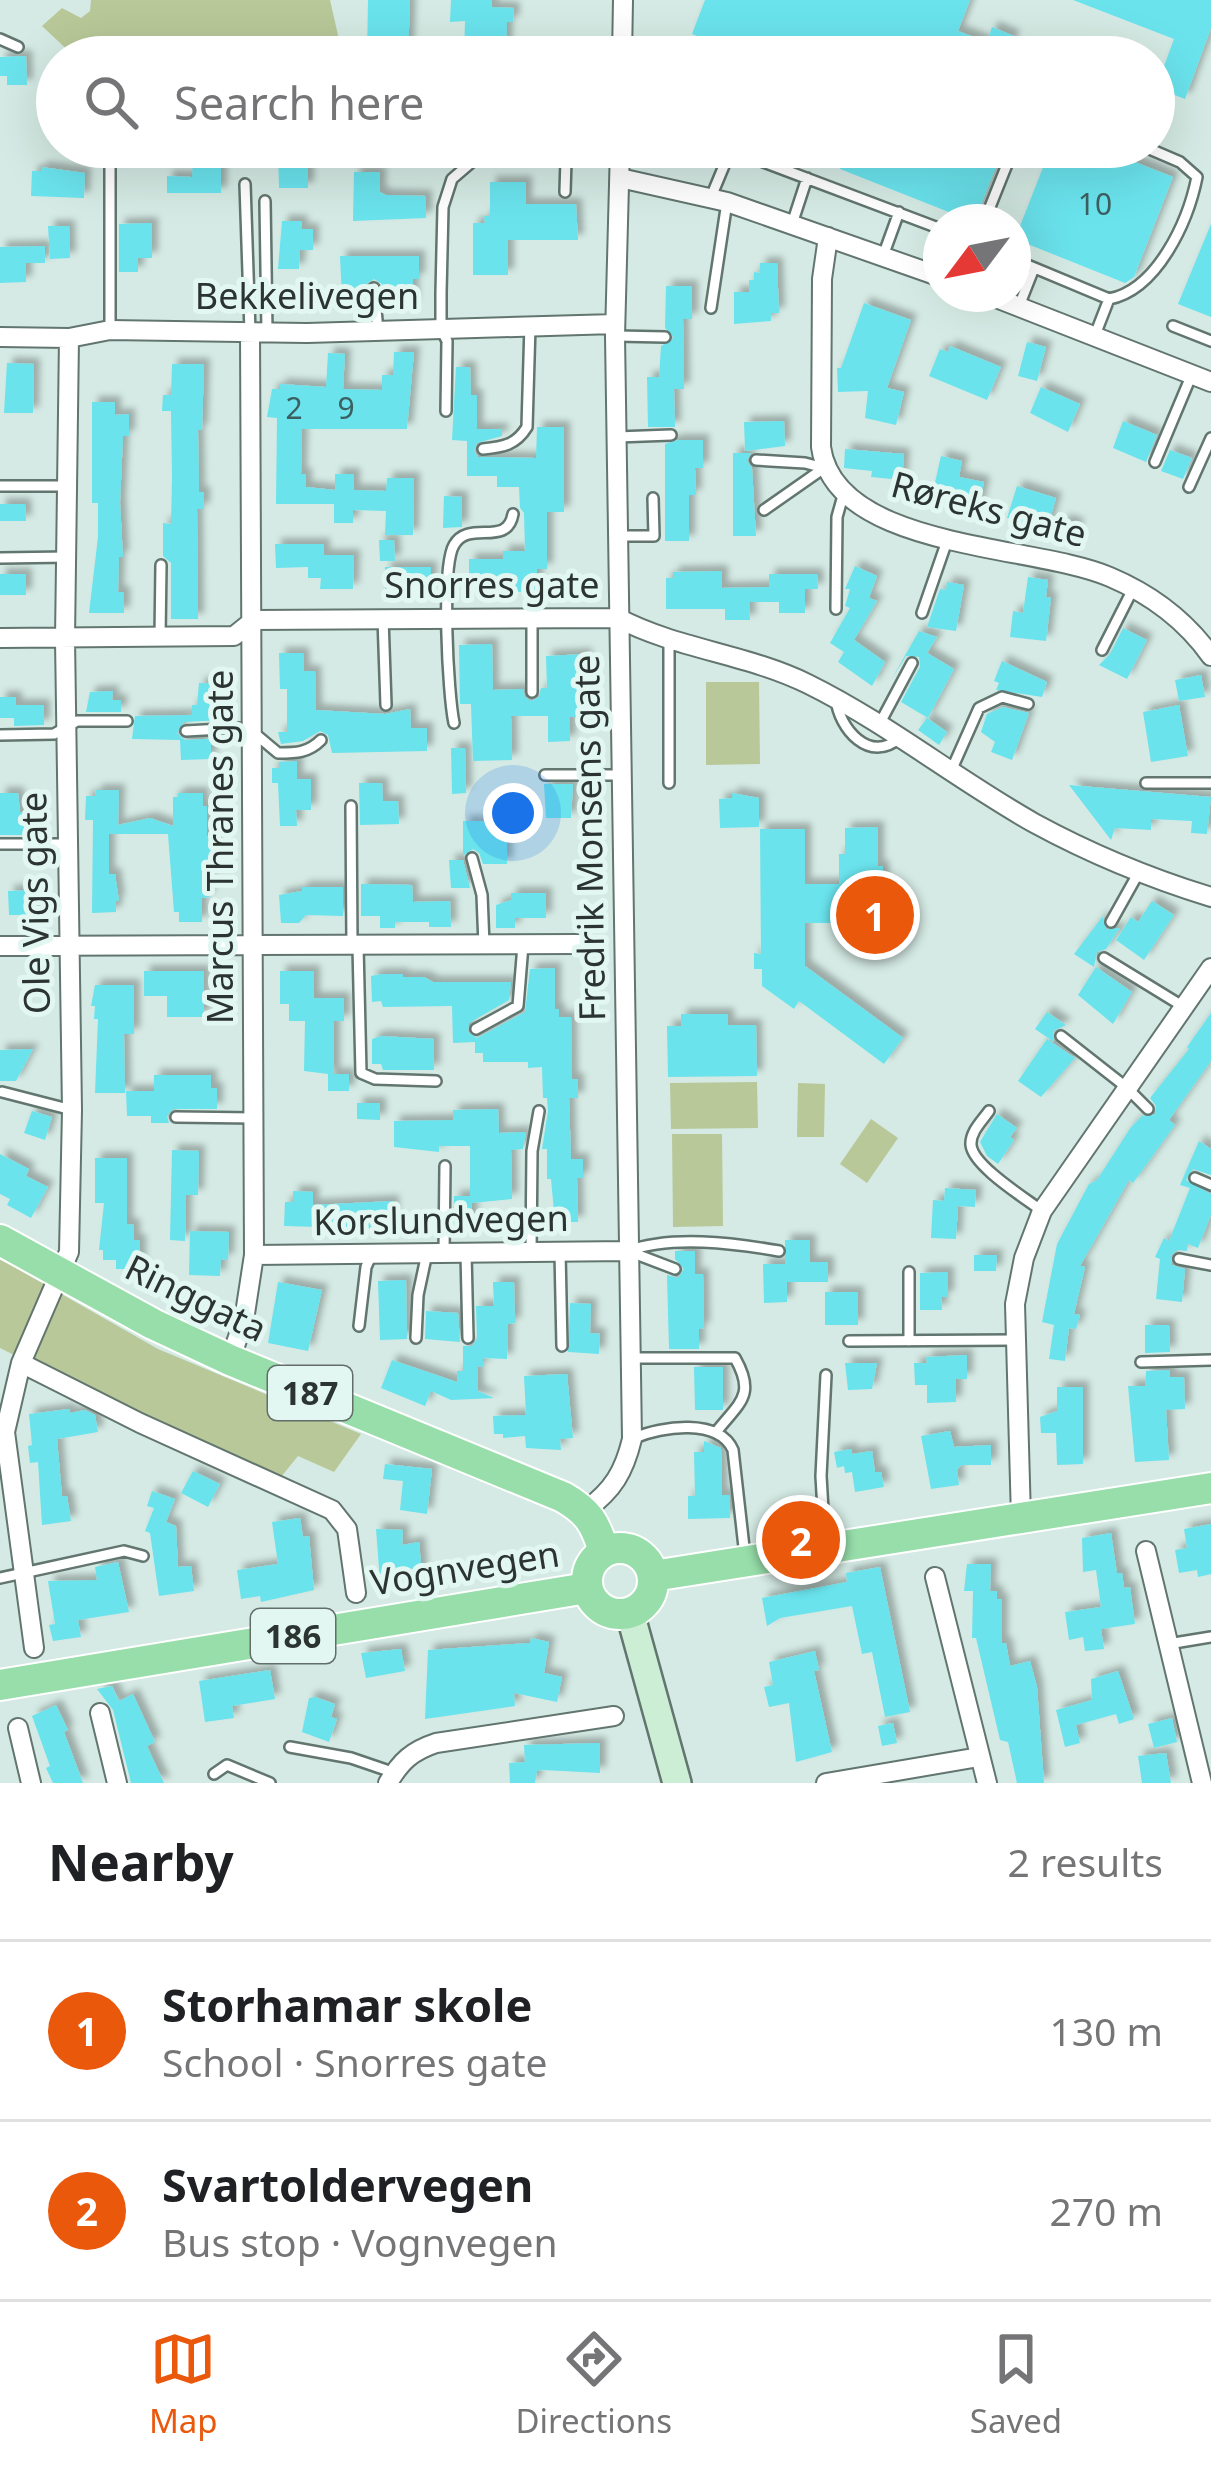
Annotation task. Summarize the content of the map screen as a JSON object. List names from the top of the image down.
{
  "streets": {
    "main road": [
      "Ringgata",
      "187",
      "Vognvegen",
      "186"
    ],
    "street": [
      "Bekkelivegen",
      "Røreks gate",
      "Snorres gate",
      "Fredrik Monsens gate",
      "Marcus Thranes gate",
      "Ole Vigs gate",
      "Korslundvegen"
    ]
  },
  "crossings": [
    ["Bekkelivegen", "Fredrik Monsens gate"],
    ["Bekkelivegen", "Marcus Thranes gate"],
    ["Bekkelivegen", "Ole Vigs gate"],
    ["Snorres gate", "Fredrik Monsens gate"],
    ["Snorres gate", "Marcus Thranes gate"],
    ["Snorres gate", "Ole Vigs gate"],
    ["Fredrik Monsens gate", "Korslundvegen"],
    ["Fredrik Monsens gate", "Ringgata"],
    ["Marcus Thranes gate", "Korslundvegen"],
    ["Marcus Thranes gate", "Ringgata"],
    ["Ole Vigs gate", "Ringgata"]
  ],
  "house_numbers": ["10", "2", "9"],
  "north": "bottom left",
  "page": {
    "search": "Search here",
    "pins": ["1", "2"],
    "heading": ["Nearby", "2 results"],
    "list": [
      {
        "mark": "1",
        "name": "Storhamar skole",
        "note": "School · Snorres gate",
        "value": "130 m"
      },
      {
        "mark": "2",
        "name": "Svartoldervegen",
        "note": "Bus stop · Vognvegen",
        "value": "270 m"
      }
    ],
    "nav": ["Map", "Directions", "Saved"]
  }
}
